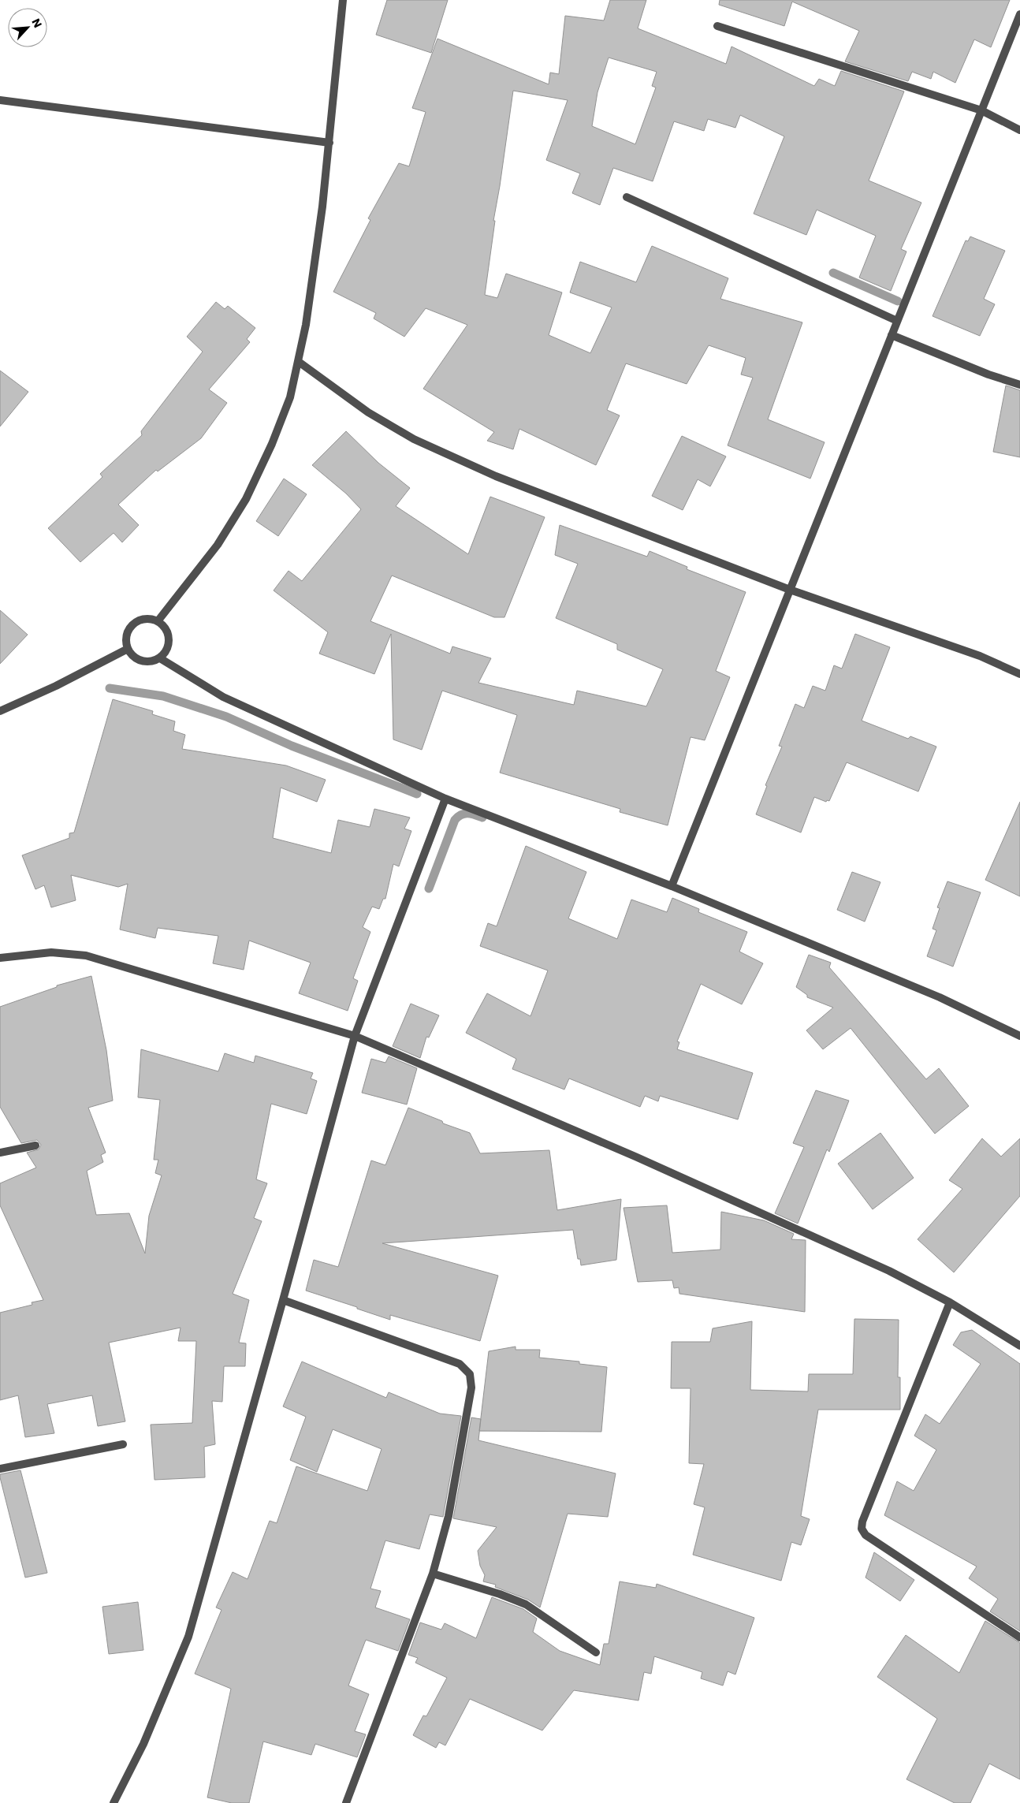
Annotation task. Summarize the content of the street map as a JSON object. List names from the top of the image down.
{
  "north": "top right"
}
